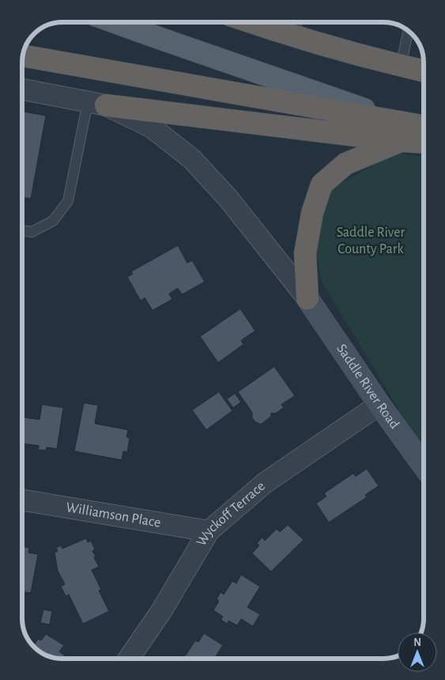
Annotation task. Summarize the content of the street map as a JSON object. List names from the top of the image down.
{
  "streets": {
    "main road": ["Saddle River Road"],
    "street": ["Williamson Place", "Wyckoff Terrace"]
  },
  "crossings": [
    ["Saddle River Road", "Wyckoff Terrace"],
    ["Williamson Place", "Wyckoff Terrace"]
  ],
  "parks": ["Saddle River County Park"],
  "north": "top"
}
